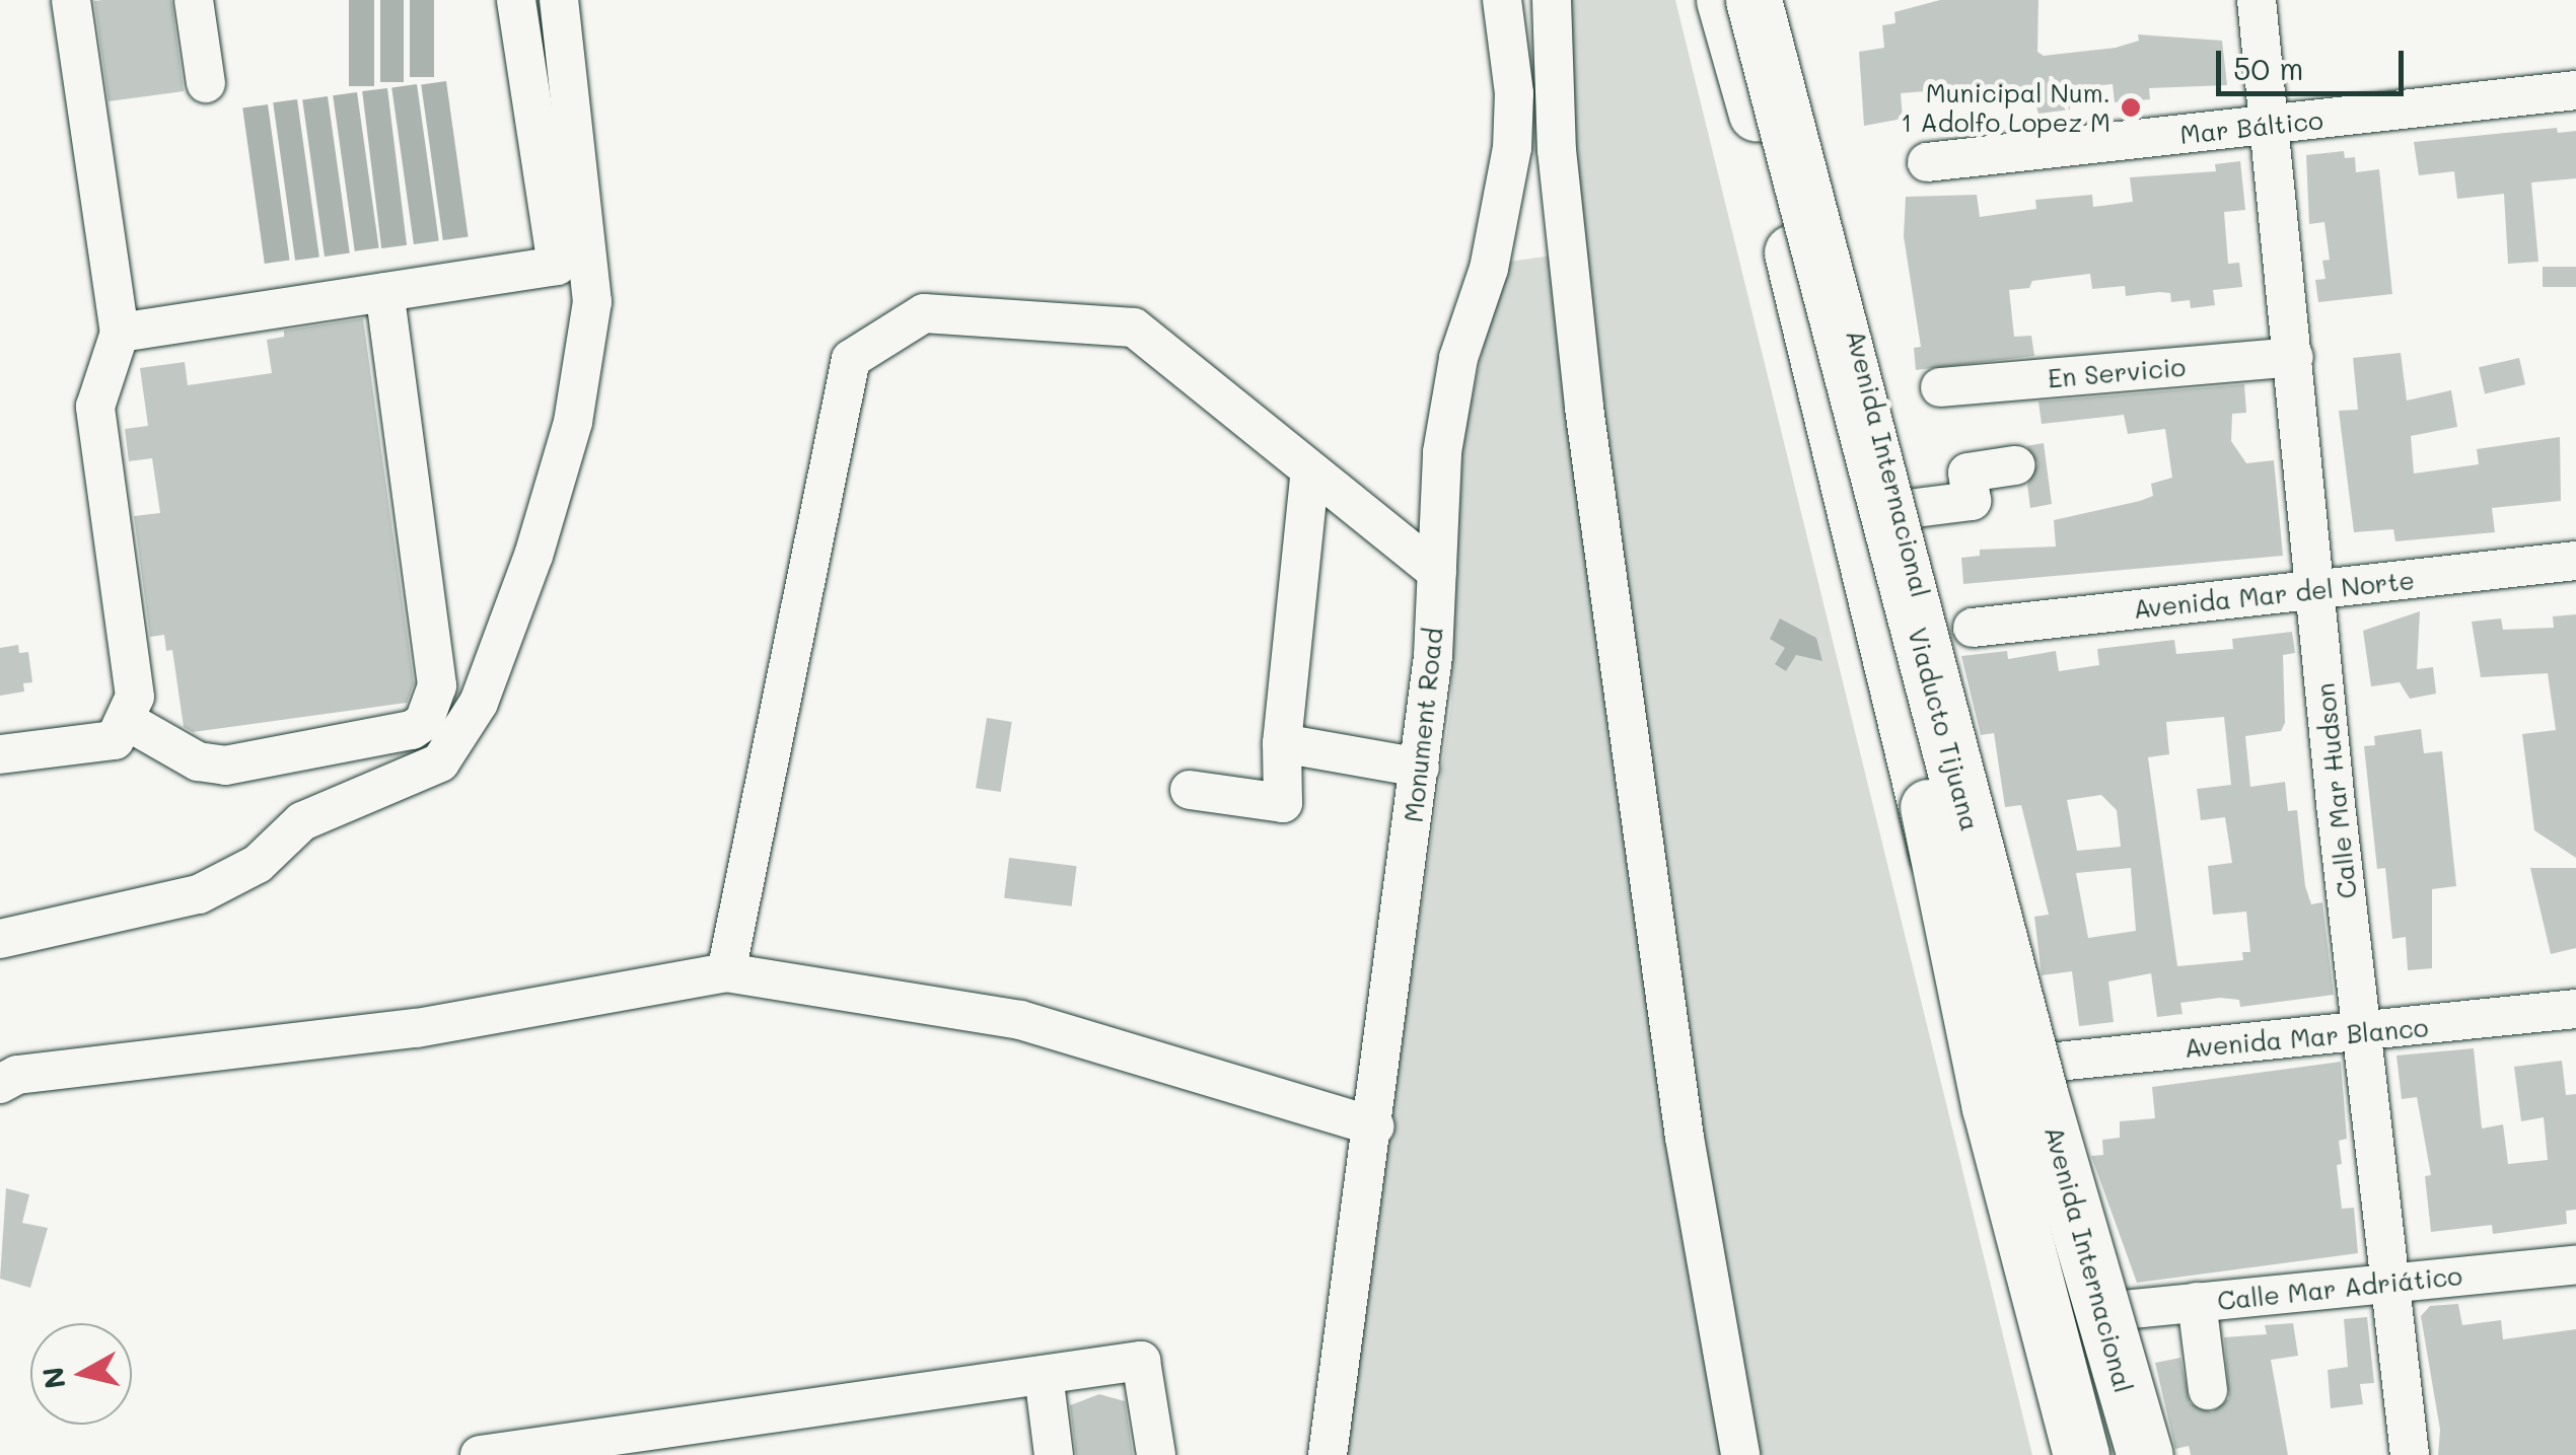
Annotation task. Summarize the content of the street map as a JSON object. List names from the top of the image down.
{
  "streets": {
    "highway": ["Avenida Internacional", "Viaducto Tijuana"],
    "street": [
      "Mar Báltico",
      "En Servicio",
      "Avenida Mar del Norte",
      "Monument Road",
      "Calle Mar Hudson",
      "Avenida Mar Blanco",
      "Calle Mar Adriático"
    ]
  },
  "crossings": [
    ["Mar Báltico", "Calle Mar Hudson"],
    ["En Servicio", "Calle Mar Hudson"],
    ["Avenida Internacional", "Viaducto Tijuana"],
    ["Avenida Internacional", "Avenida Mar Blanco"],
    ["Avenida Internacional", "Calle Mar Adriático"],
    ["Avenida Mar del Norte", "Calle Mar Hudson"],
    ["Calle Mar Hudson", "Avenida Mar Blanco"],
    ["Calle Mar Hudson", "Calle Mar Adriático"]
  ],
  "places": ["Municipal Num. 1 Adolfo Lopez M"],
  "scale_bar": "50 m",
  "north": "left"
}
